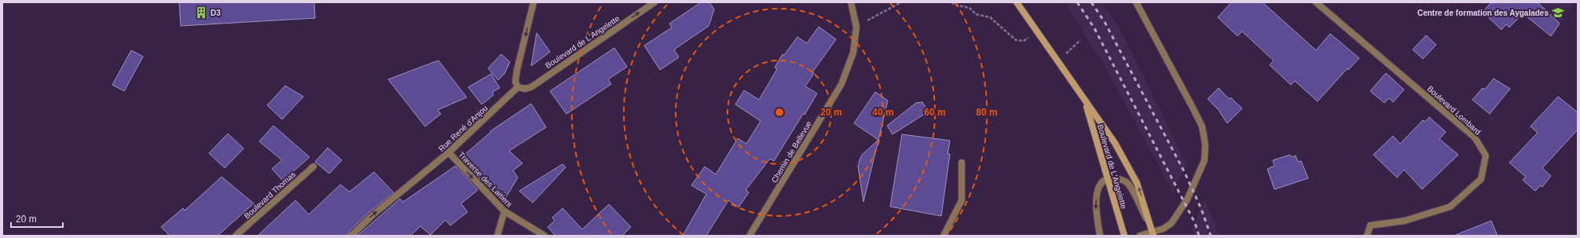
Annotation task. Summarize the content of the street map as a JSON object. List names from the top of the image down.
{
  "streets": {
    "main road": ["Boulevard de L'Angelette"],
    "street": [
      "Boulevard Lombard",
      "Rue René d'Anjou",
      "Chemin de Bellevue",
      "Traverse des Laitiers",
      "Boulevard Thomas"
    ]
  },
  "crossings": [
    ["Boulevard de L'Angelette", "Rue René d'Anjou"],
    ["Rue René d'Anjou", "Traverse des Laitiers"]
  ],
  "one_way": ["Rue René d'Anjou", "Traverse des Laitiers"],
  "places": {
    "building": ["D3"],
    "school or university": ["Centre de formation des Aygalades"]
  },
  "scale_bar": "20 m",
  "rings": [
    "20 m",
    "40 m",
    "60 m",
    "80 m"
  ]
}
